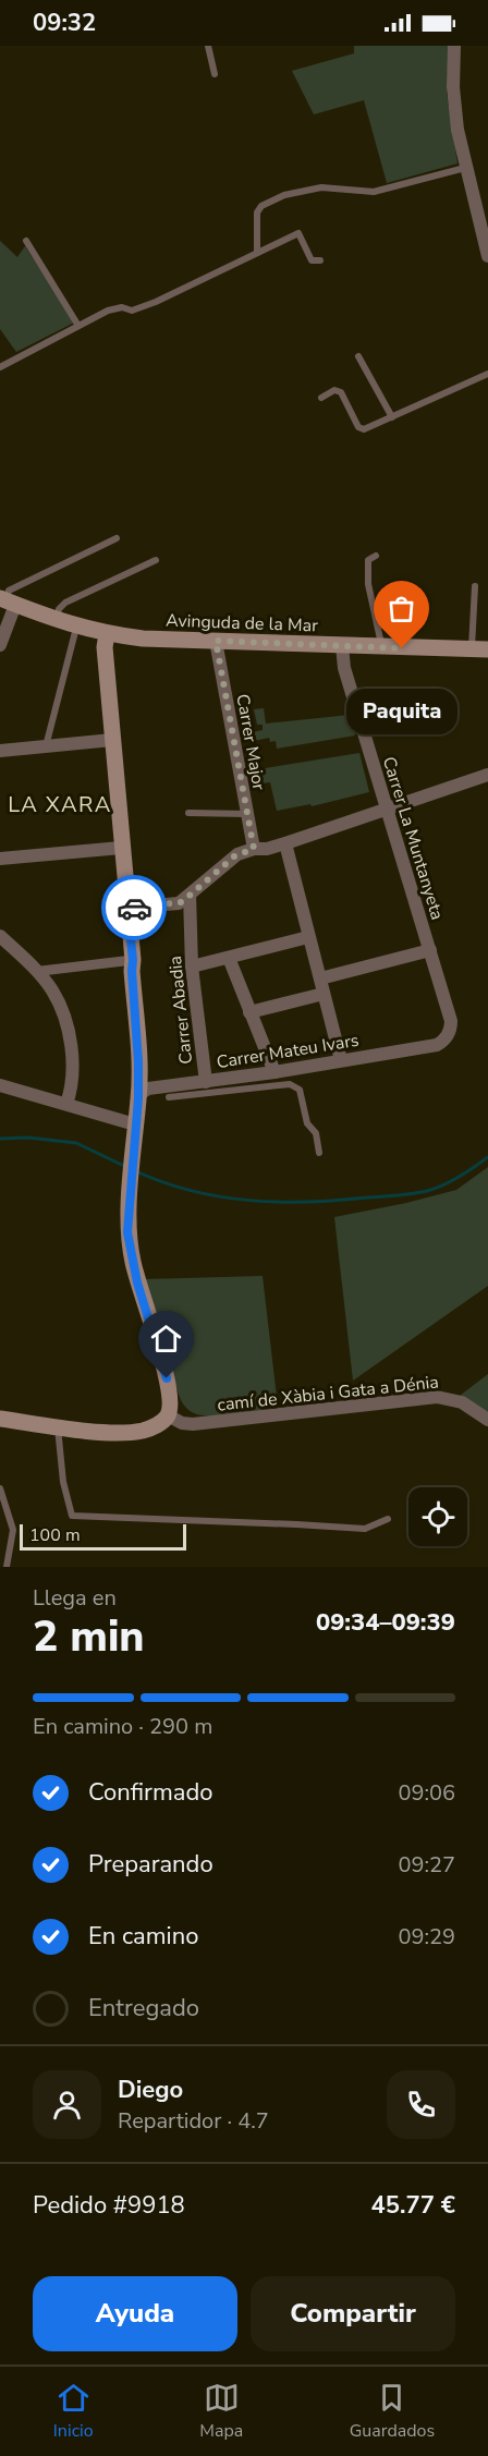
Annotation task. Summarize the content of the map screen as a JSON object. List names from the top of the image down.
{
  "streets": {
    "main road": ["Avinguda de la Mar"],
    "street": [
      "Carrer Major",
      "Carrer La Muntanyeta",
      "Carrer Abadia",
      "Carrer Mateu Ivars",
      "camí de Xàbia i Gata a Dénia"
    ]
  },
  "crossings": [
    ["Avinguda de la Mar", "Carrer Major"],
    ["Avinguda de la Mar", "Carrer La Muntanyeta"],
    ["Carrer La Muntanyeta", "Carrer Mateu Ivars"],
    ["Carrer Abadia", "Carrer Mateu Ivars"]
  ],
  "districts": ["LA XARA"],
  "places": ["Paquita"],
  "scale_bar": "100 m",
  "page": {
    "status": "09:32",
    "bubble": "Paquita",
    "scale": "100 m",
    "heading": ["2 min", "Llega en", "09:34–09:39"],
    "panel": [
      "Diego",
      "Repartidor · 4.7",
      "Pedido #9918",
      "45.77 €"
    ],
    "bar": "En camino · 290 m",
    "list": [
      ["Confirmado", "09:06"],
      ["Preparando", "09:27"],
      ["En camino", "09:29"],
      "Entregado"
    ],
    "buttons": ["Ayuda", "Compartir"],
    "tabs": ["Inicio", "Mapa", "Guardados"]
  }
}
